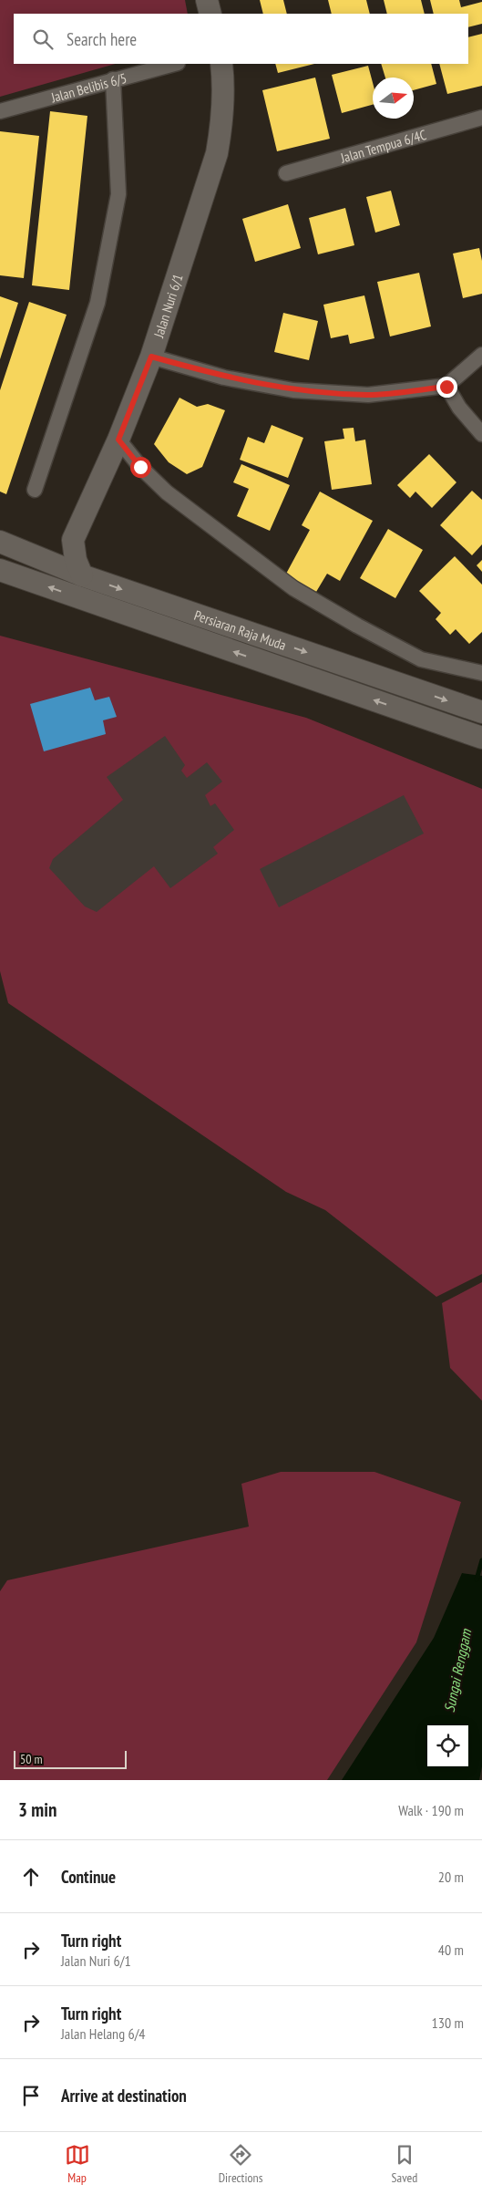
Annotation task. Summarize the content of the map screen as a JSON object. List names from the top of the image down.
{
  "streets": {
    "main road": ["Jalan Nuri 6/1", "Persiaran Raja Muda"],
    "street": ["Jalan Belibis 6/5", "Jalan Tempua 6/4C"]
  },
  "water": ["Sungai Renggam"],
  "scale_bar": "50 m",
  "north": "right",
  "page": {
    "search": "Search here",
    "scale": "50 m",
    "heading": ["3 min", "Walk · 190 m"],
    "list": [
      ["Continue", "20 m"],
      ["Turn right", "Jalan Nuri 6/1", "40 m"],
      ["Turn right", "Jalan Helang 6/4", "130 m"],
      "Arrive at destination"
    ],
    "nav": ["Map", "Directions", "Saved"]
  }
}
